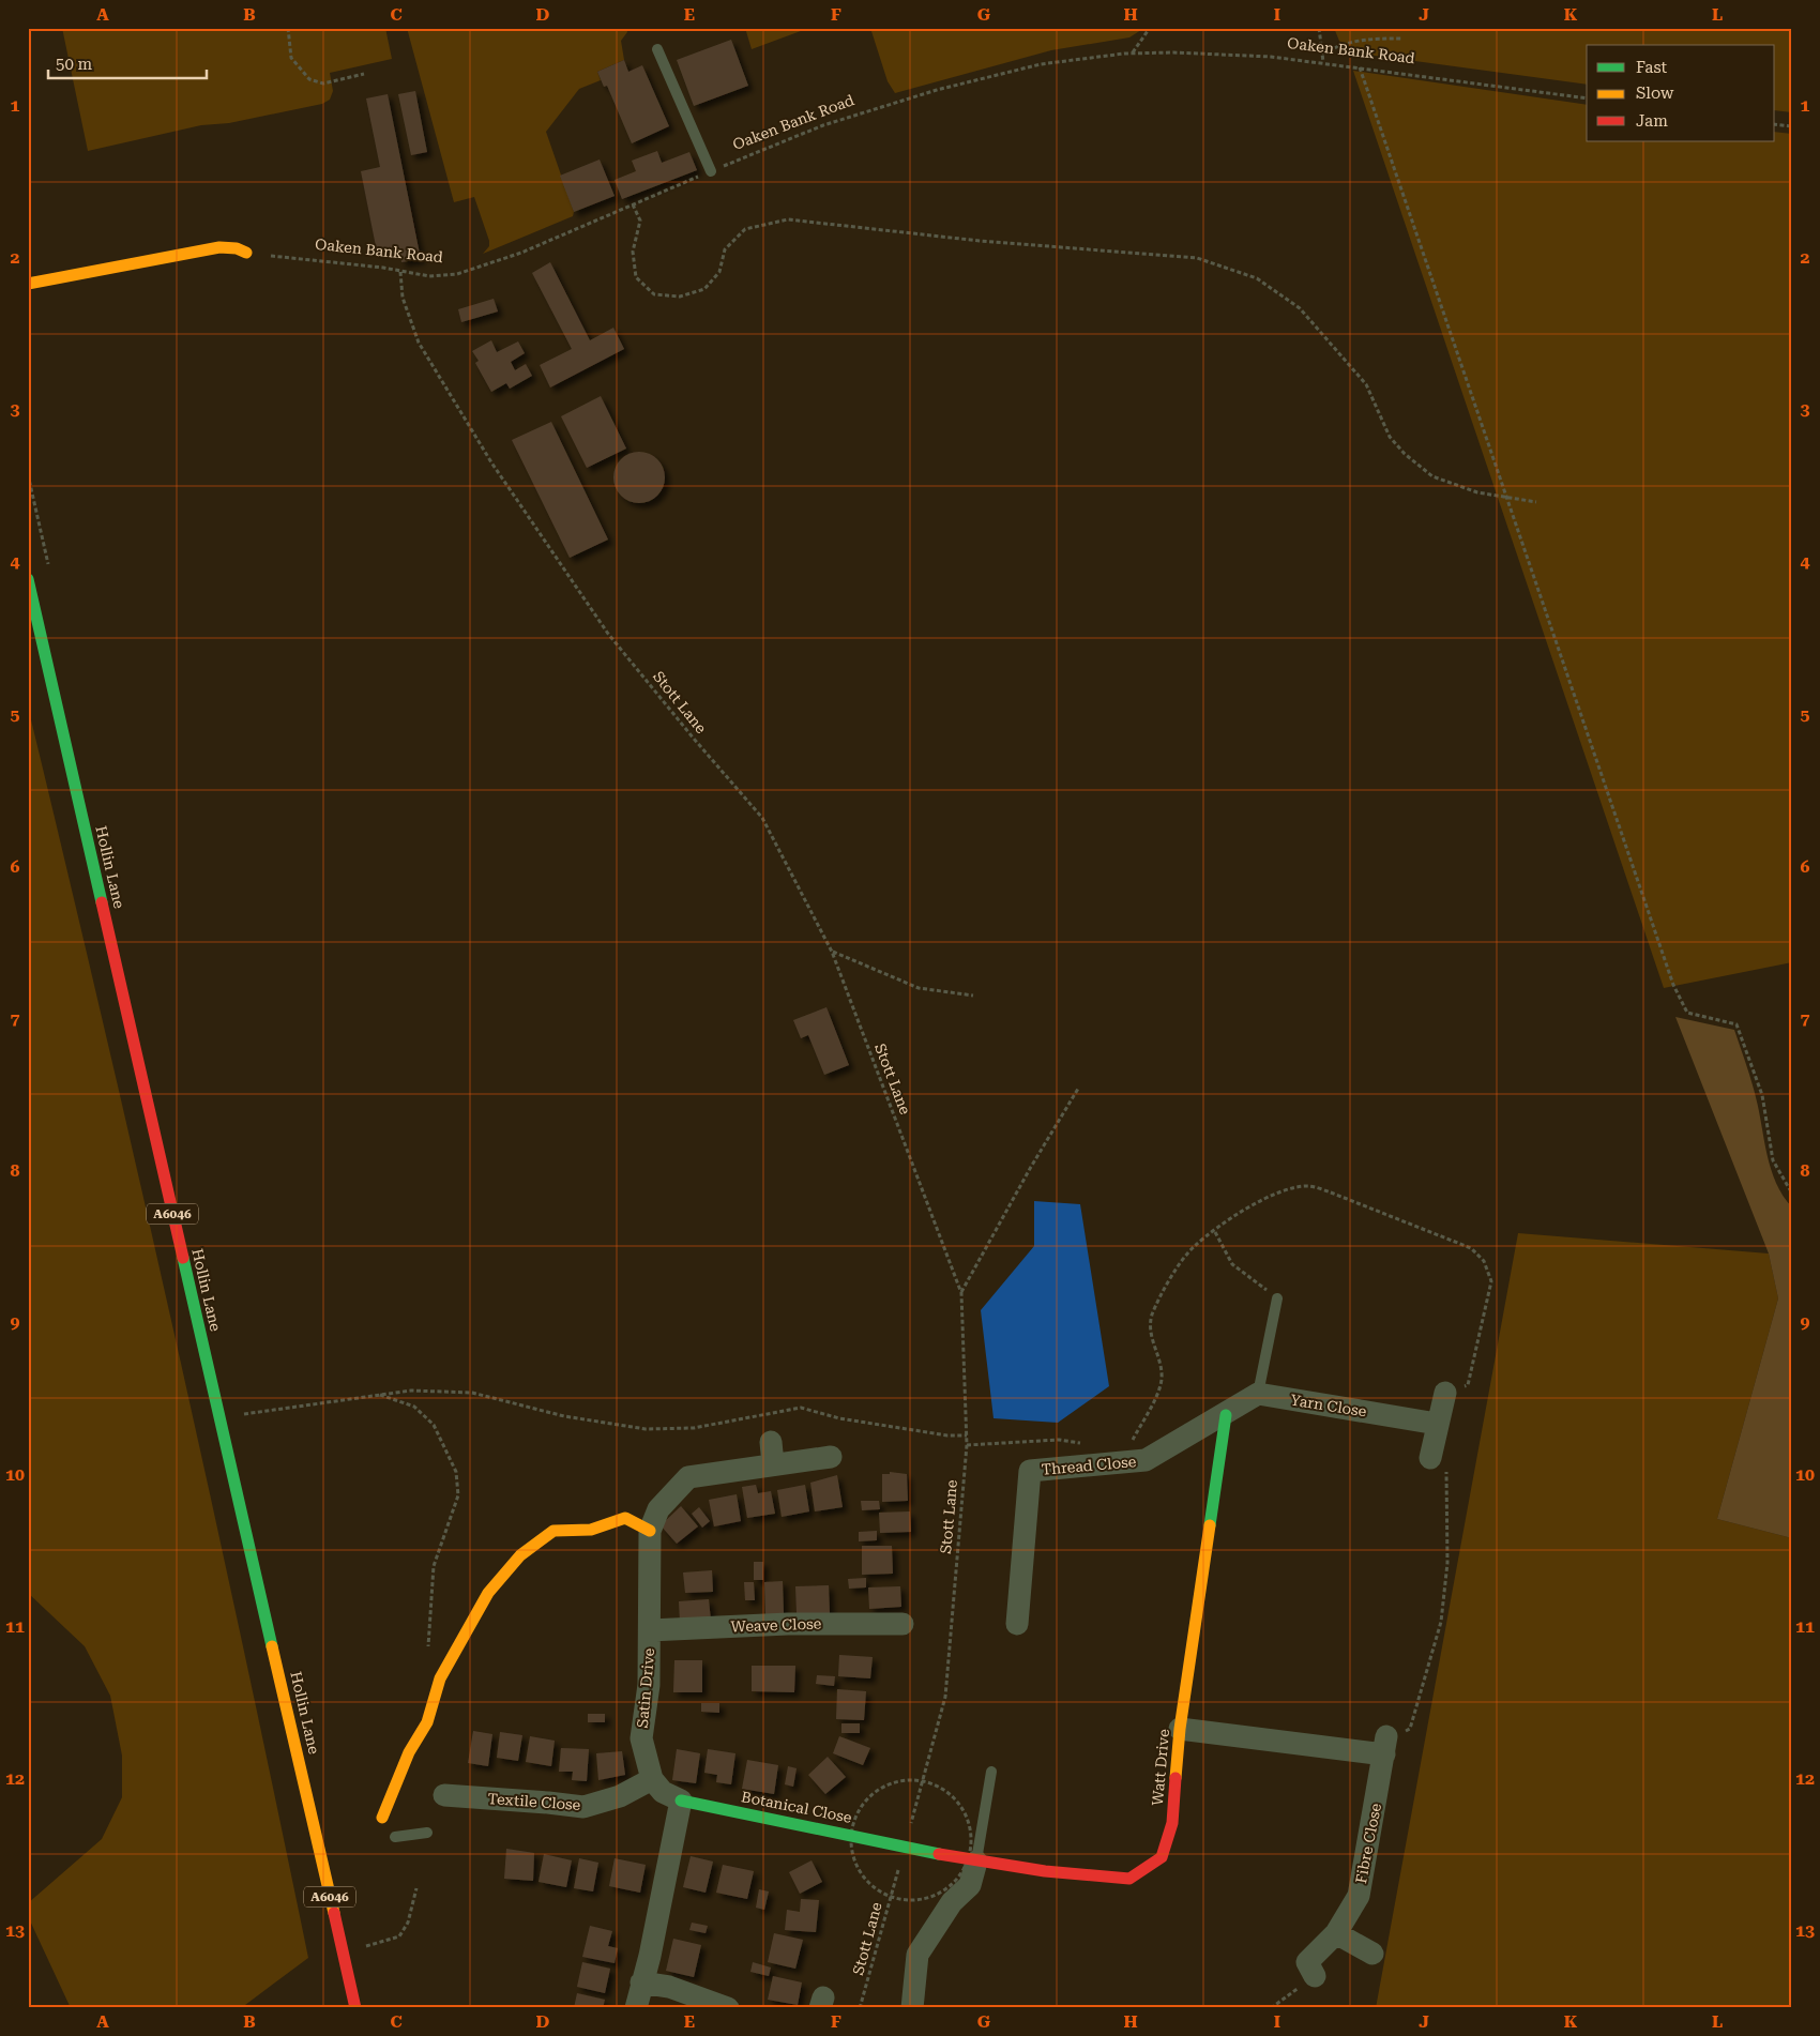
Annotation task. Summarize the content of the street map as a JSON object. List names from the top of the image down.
{
  "streets": {
    "street": [
      "Hollin Lane",
      "A6046",
      "Yarn Close",
      "Thread Close",
      "Weave Close",
      "Satin Drive",
      "Watt Drive",
      "Textile Close",
      "Botanical Close",
      "Fibre Close"
    ],
    "path": ["Oaken Bank Road", "Stott Lane"]
  },
  "crossings": [
    ["Oaken Bank Road", "Stott Lane"],
    ["Stott Lane", "Watt Drive"],
    ["Stott Lane", "Botanical Close"],
    ["Thread Close", "Watt Drive"],
    ["Weave Close", "Satin Drive"],
    ["Satin Drive", "Textile Close"],
    ["Watt Drive", "Botanical Close"]
  ],
  "legend": ["Fast", "Slow", "Jam"],
  "scale_bar": "50 m",
  "grid": {
    "columns": [
      "A",
      "B",
      "C",
      "D",
      "E",
      "F",
      "G",
      "H",
      "I",
      "J",
      "K",
      "L"
    ],
    "rows": [
      "1",
      "2",
      "3",
      "4",
      "5",
      "6",
      "7",
      "8",
      "9",
      "10",
      "11",
      "12",
      "13"
    ]
  }
}
